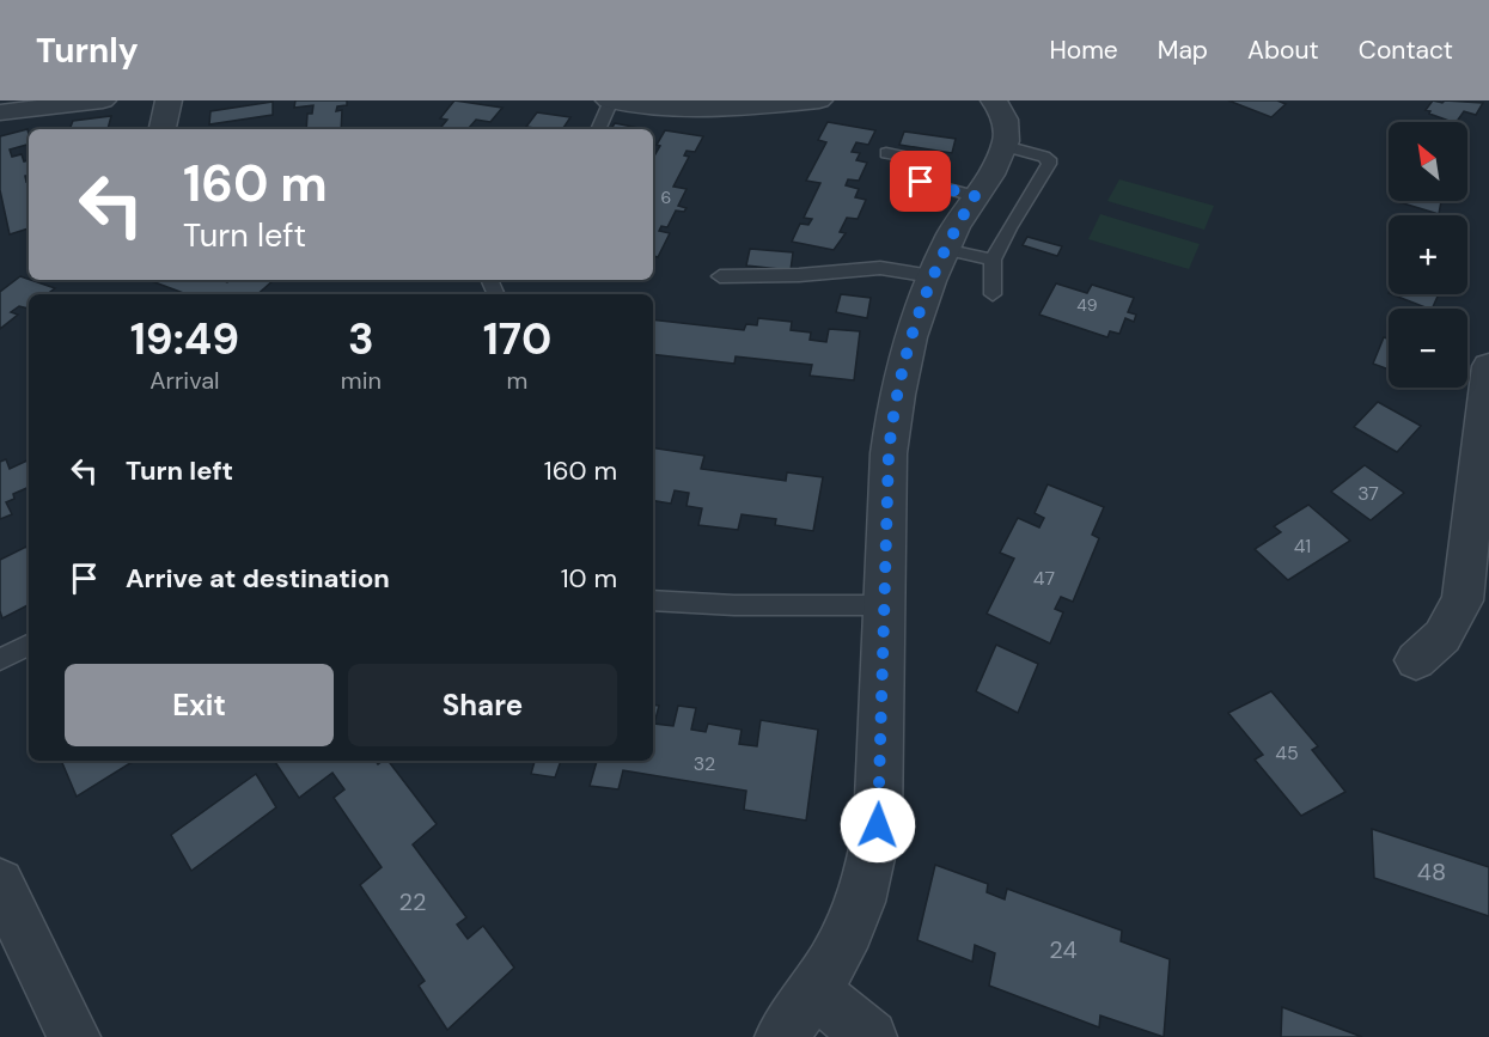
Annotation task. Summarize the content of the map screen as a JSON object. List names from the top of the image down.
{
  "house_numbers": [
    "6",
    "49",
    "37",
    "41",
    "47",
    "45",
    "32",
    "48",
    "22",
    "24"
  ],
  "north": "top left",
  "page": {
    "header": "Turnly",
    "nav": [
      "Home",
      "Map",
      "About",
      "Contact"
    ],
    "map_buttons": ["+", "−"],
    "turn": ["160 m", "Turn left"],
    "eta": [
      "19:49",
      "Arrival",
      "3",
      "min",
      "170",
      "m"
    ],
    "list": [
      {
        "name": "Turn left",
        "value": "160 m"
      },
      {
        "name": "Arrive at destination",
        "value": "10 m"
      }
    ],
    "buttons": ["Exit", "Share"]
  }
}
